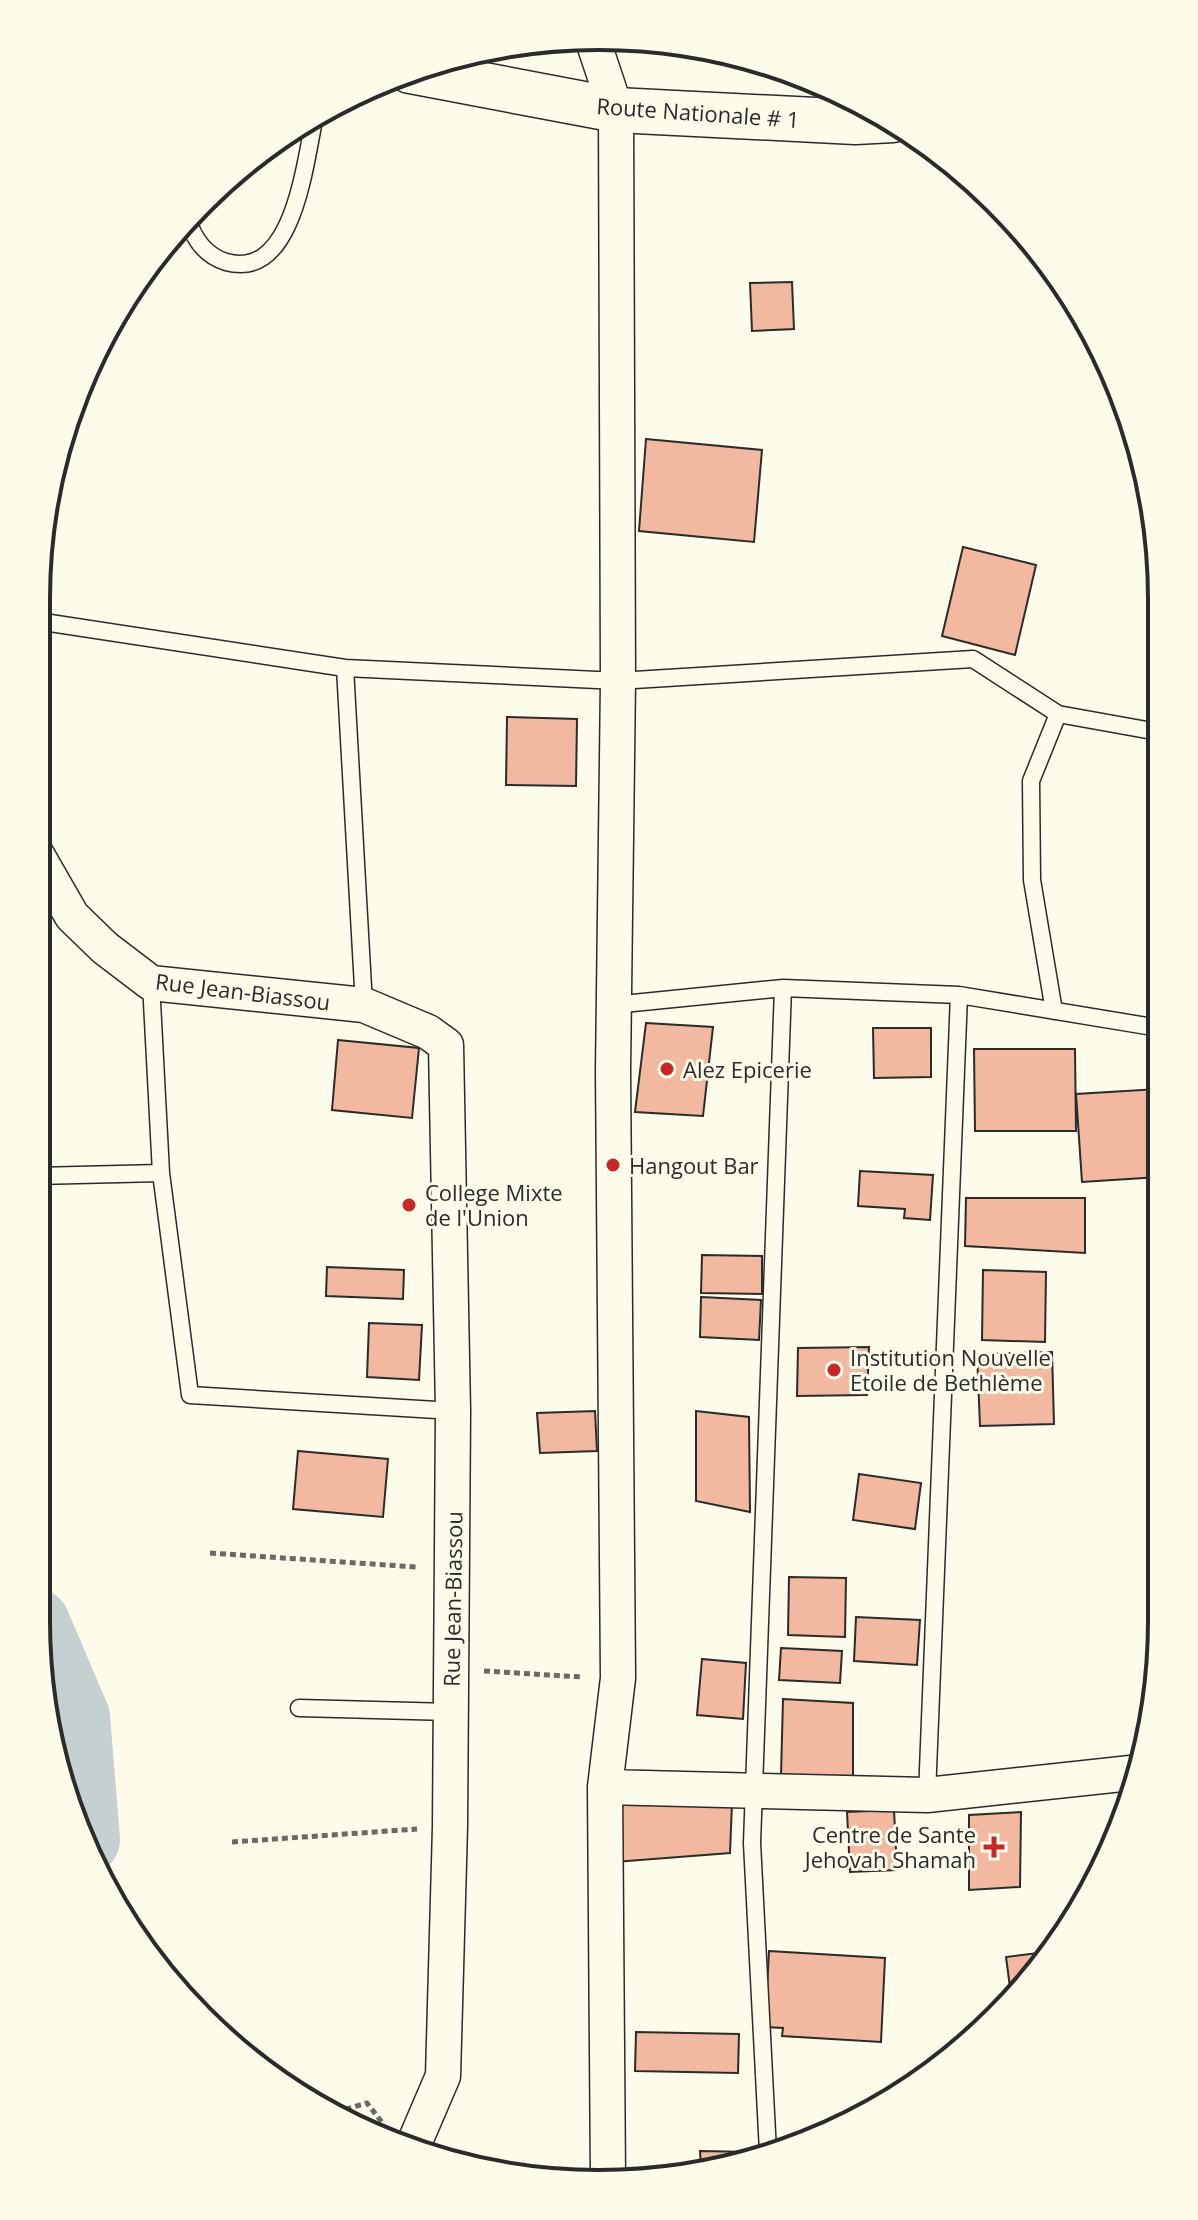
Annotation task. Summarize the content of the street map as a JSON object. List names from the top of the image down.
{
  "streets": {
    "main road": ["Route Nationale # 1"],
    "street": ["Rue Jean-Biassou"]
  },
  "places": {
    "other": [
      "Alez Epicerie",
      "Hangout Bar",
      "College Mixte de l'Union",
      "Institution Nouvelle Etoile de Bethlème"
    ],
    "health": ["Centre de Sante Jehovah Shamah"]
  }
}
